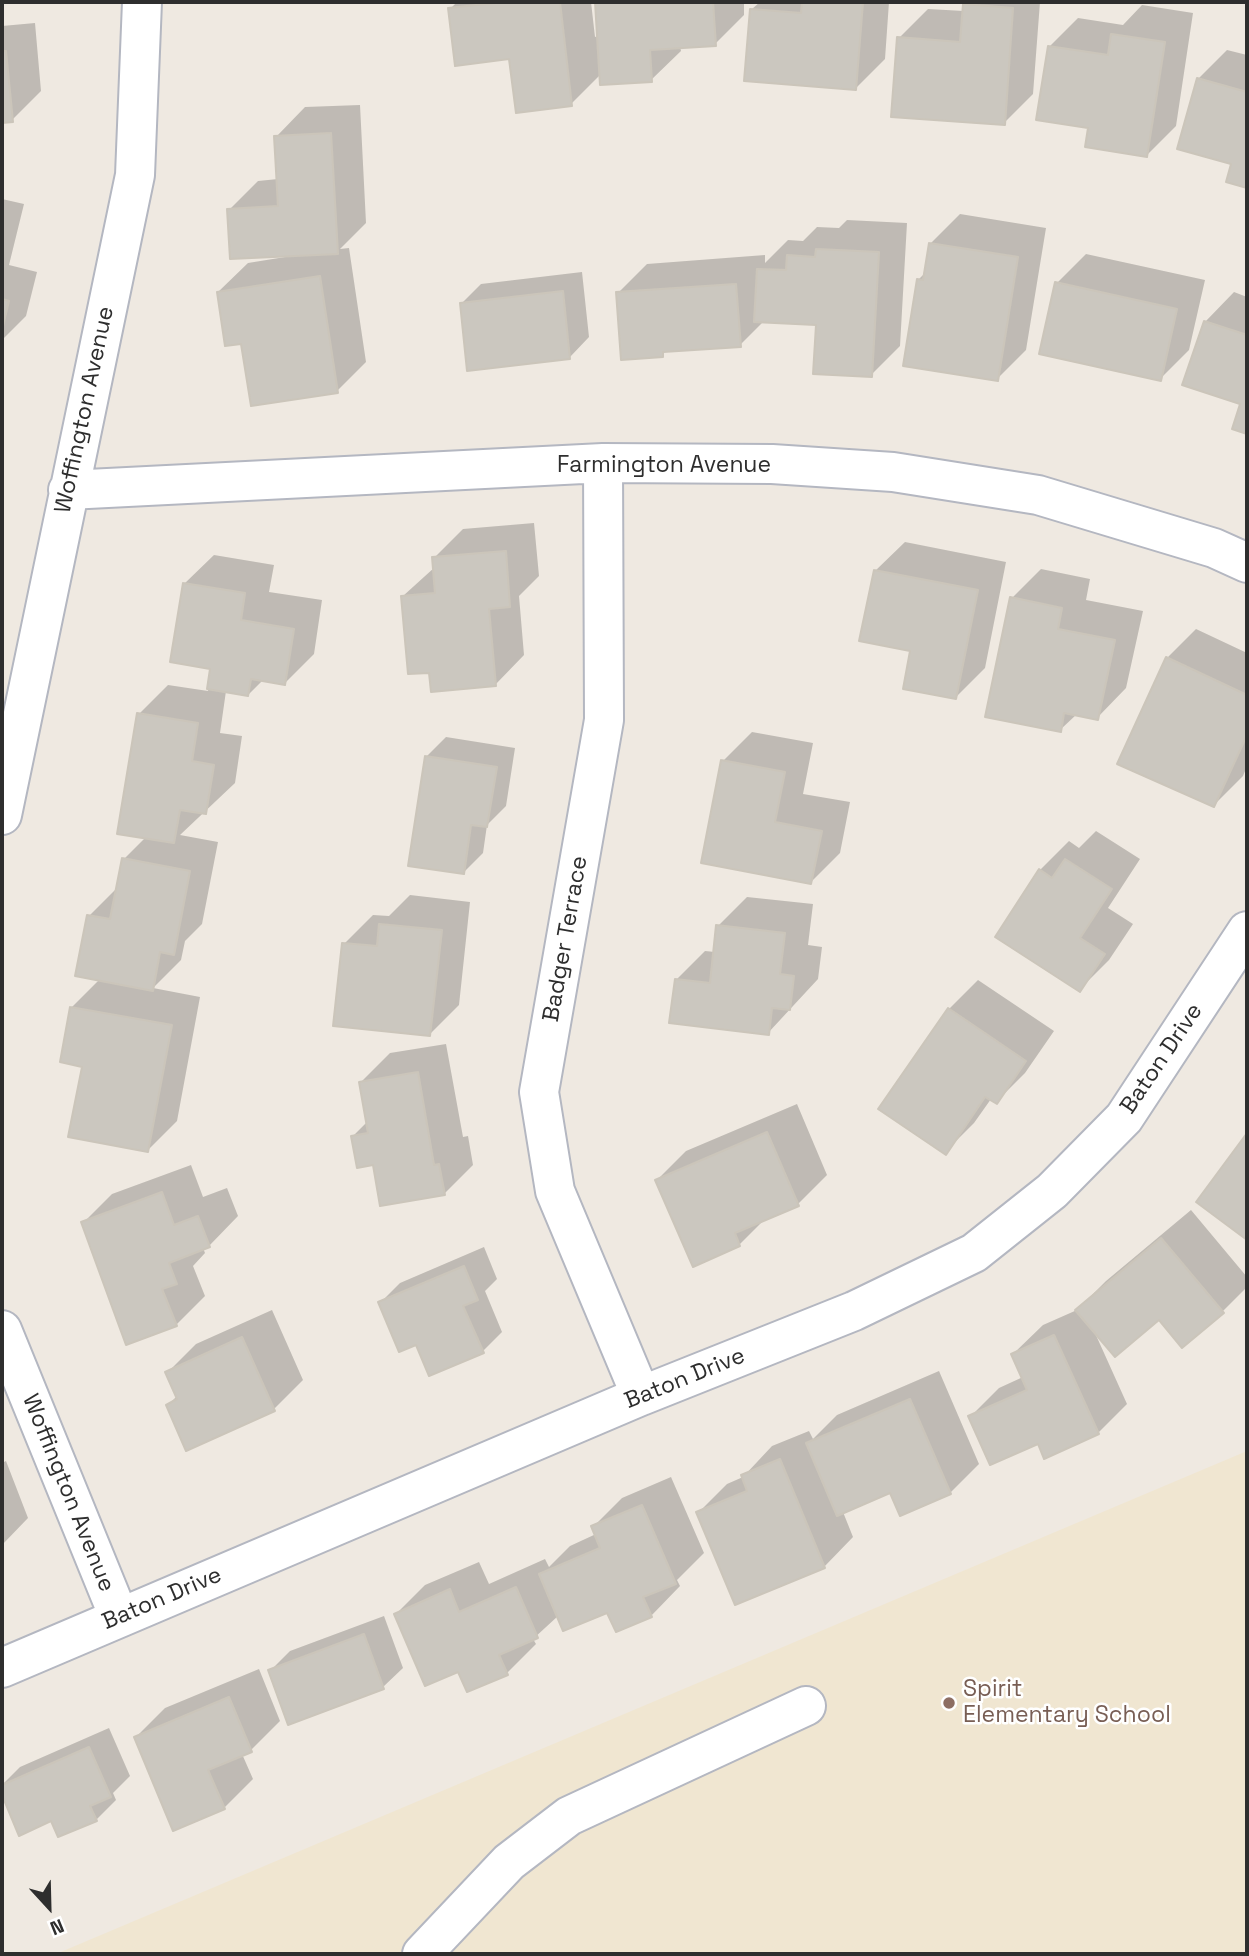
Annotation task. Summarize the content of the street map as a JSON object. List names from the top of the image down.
{
  "streets": {
    "street": [
      "Woffington Avenue",
      "Farmington Avenue",
      "Badger Terrace",
      "Baton Drive"
    ]
  },
  "crossings": [
    ["Woffington Avenue", "Farmington Avenue"],
    ["Woffington Avenue", "Baton Drive"],
    ["Farmington Avenue", "Badger Terrace"],
    ["Badger Terrace", "Baton Drive"]
  ],
  "places": ["Spirit Elementary School"],
  "north": "bottom"
}
